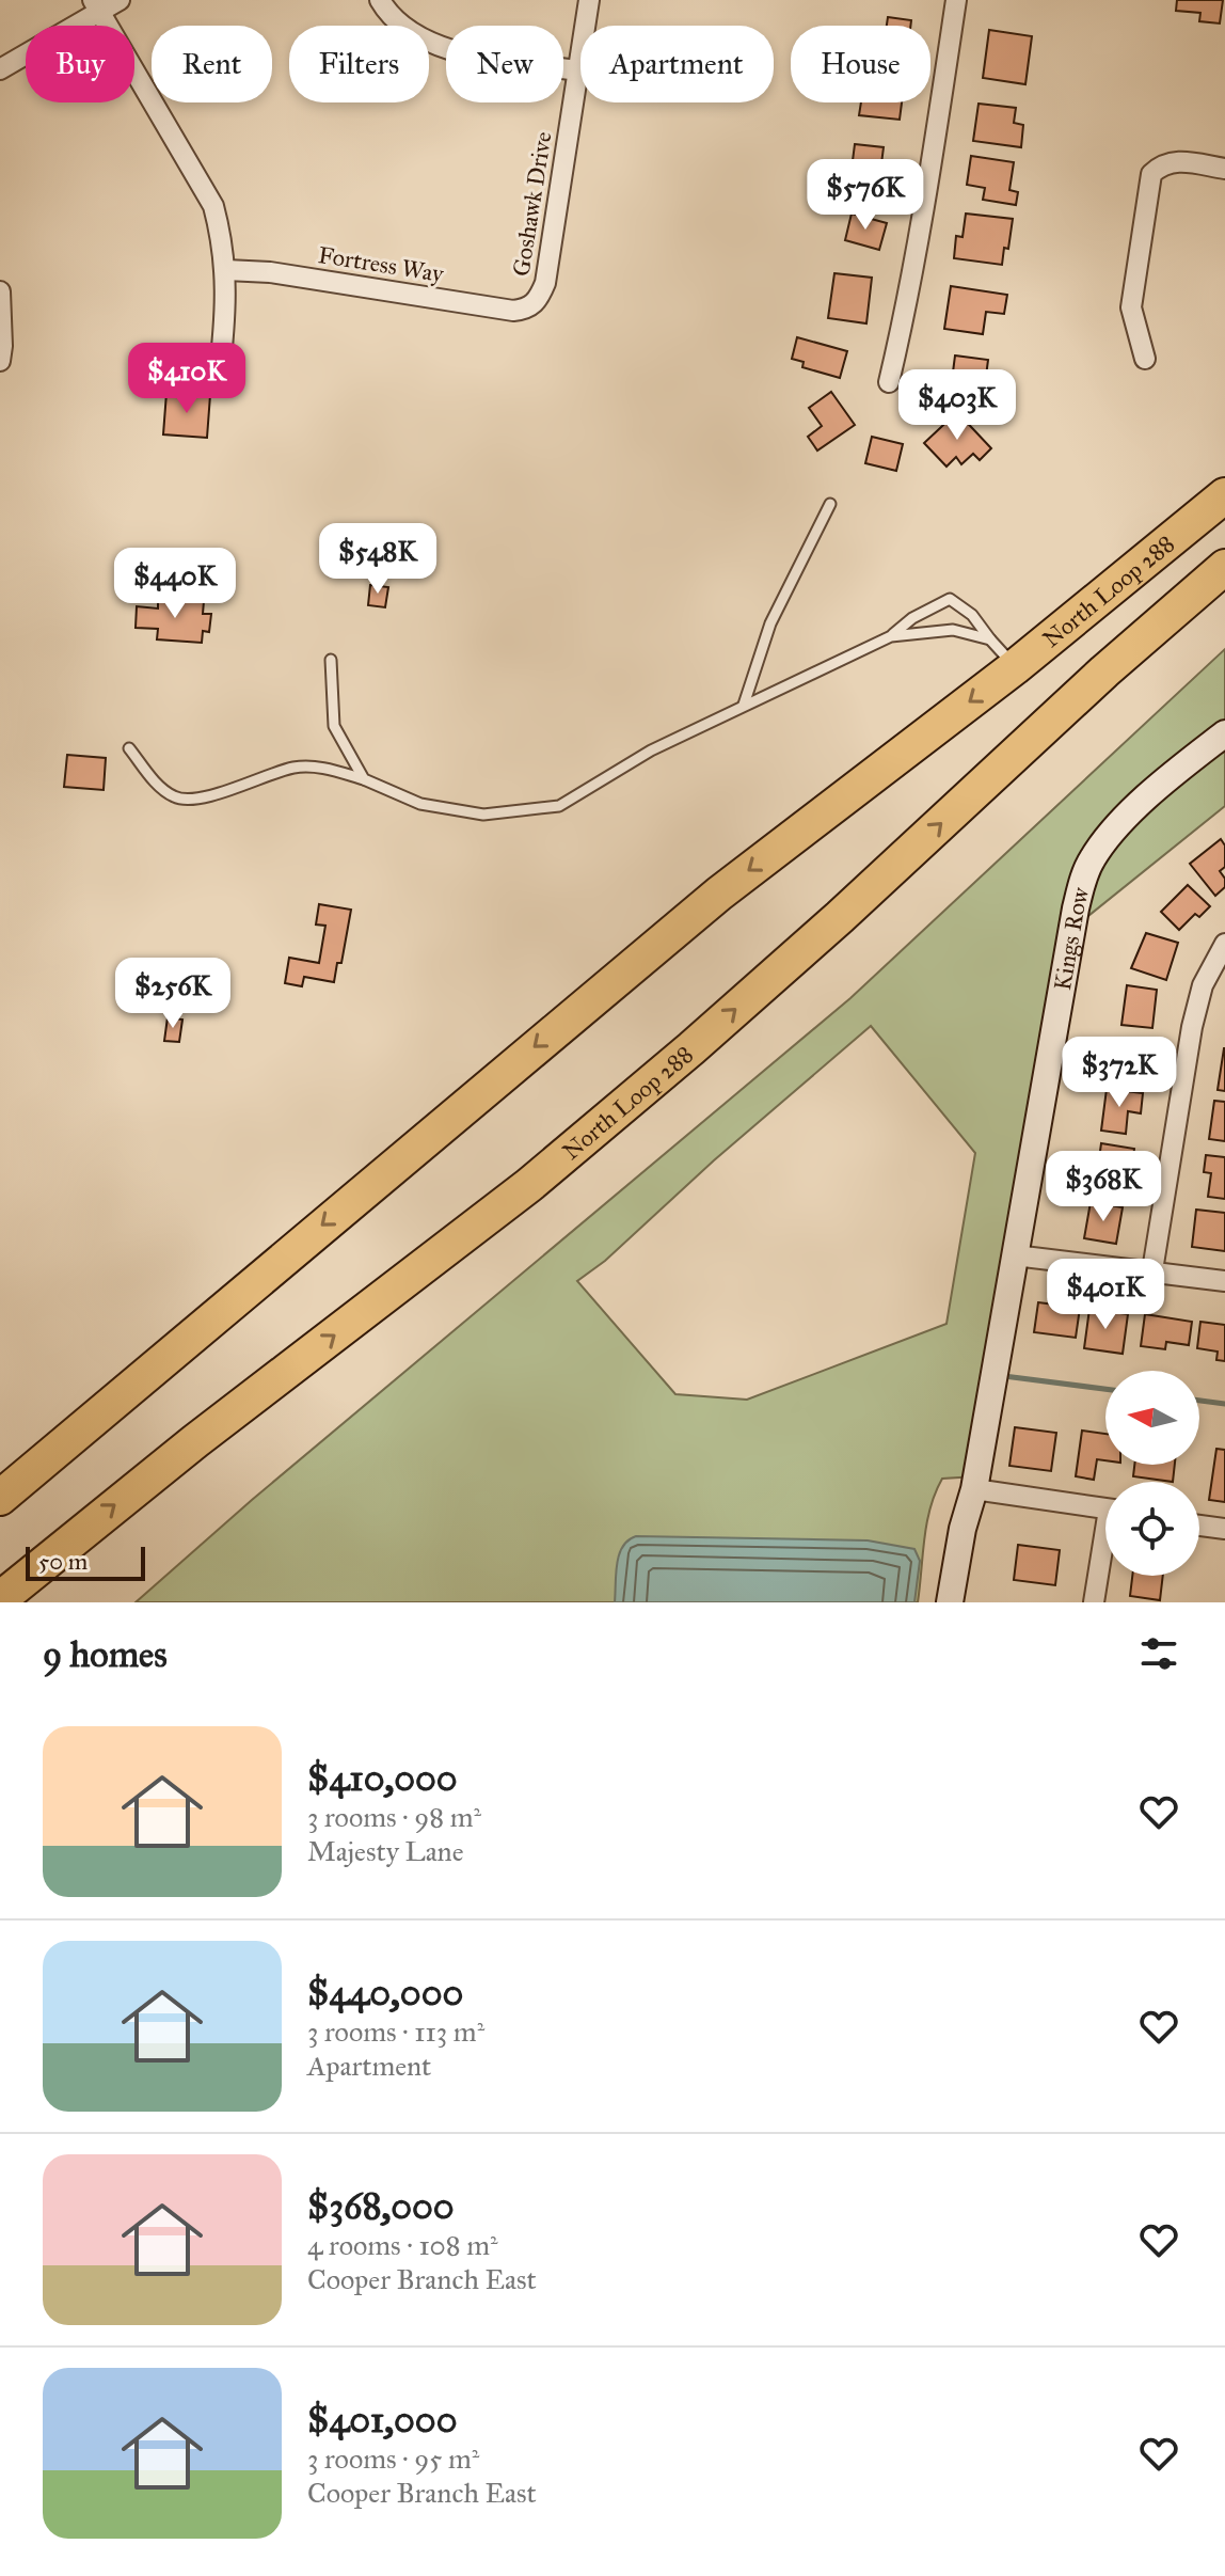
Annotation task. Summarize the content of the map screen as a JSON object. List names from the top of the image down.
{
  "streets": {
    "highway": ["North Loop 288"],
    "street": ["Goshawk Drive", "Fortress Way", "Kings Row"]
  },
  "crossings": [
    ["Goshawk Drive", "Fortress Way"]
  ],
  "scale_bar": "50 m",
  "north": "left",
  "page": {
    "chip": [
      "Buy",
      "Rent",
      "Filters",
      "New",
      "Apartment",
      "House"
    ],
    "price": [
      "$576K",
      "$410K",
      "$403K",
      "$548K",
      "$440K",
      "$256K",
      "$372K",
      "$368K",
      "$401K"
    ],
    "scale": "50 m",
    "heading": "9 homes",
    "list": [
      {
        "name": "$410,000",
        "note": "3 rooms · 98 m² · Majesty Lane"
      },
      {
        "name": "$440,000",
        "note": "3 rooms · 113 m² · Apartment"
      },
      {
        "name": "$368,000",
        "note": "4 rooms · 108 m² · Cooper Branch East"
      },
      {
        "name": "$401,000",
        "note": "3 rooms · 95 m² · Cooper Branch East"
      }
    ]
  }
}
